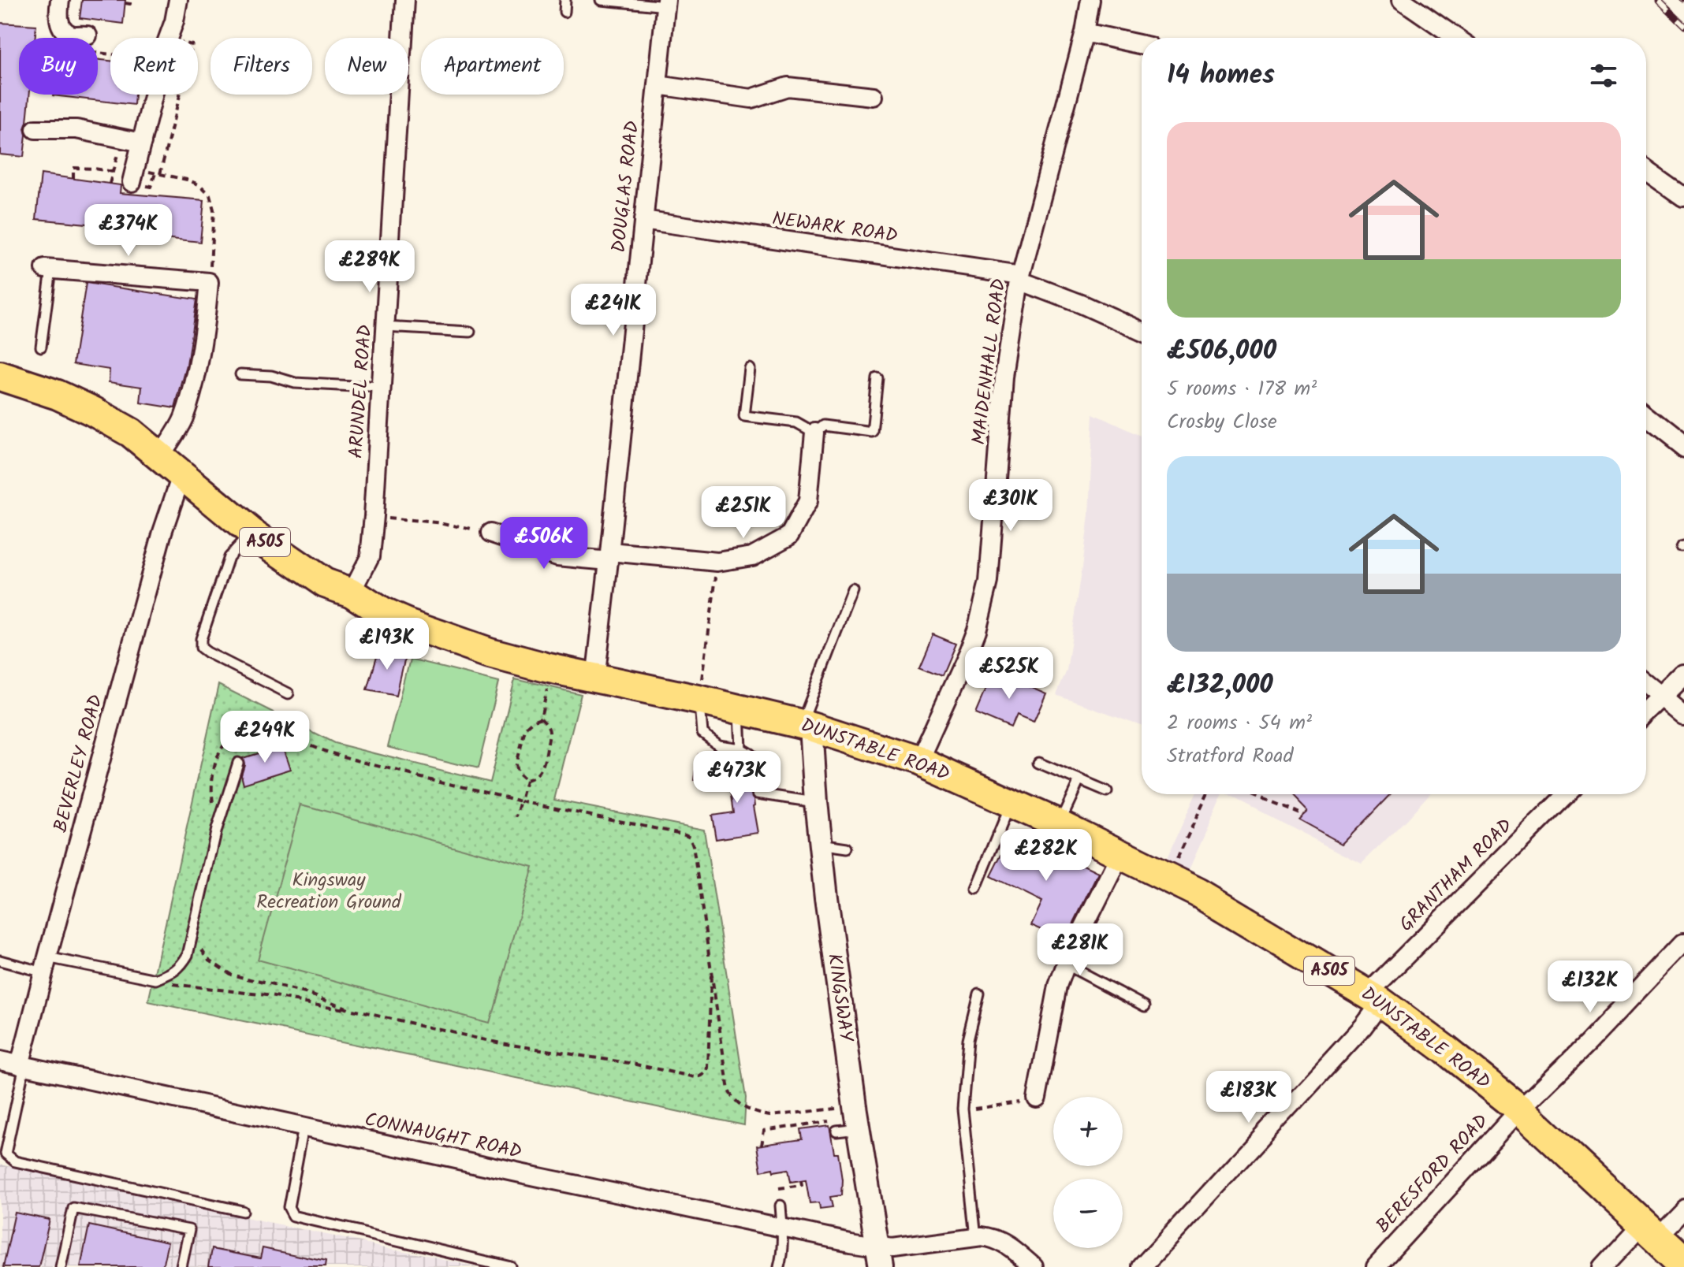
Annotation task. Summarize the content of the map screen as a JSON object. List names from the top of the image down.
{
  "streets": {
    "main road": ["A505", "DUNSTABLE ROAD"],
    "street": [
      "DOUGLAS ROAD",
      "NEWARK ROAD",
      "MAIDENHALL ROAD",
      "ARUNDEL ROAD",
      "BEVERLEY ROAD",
      "GRANTHAM ROAD",
      "KINGSWAY",
      "CONNAUGHT ROAD",
      "BERESFORD ROAD"
    ]
  },
  "crossings": [
    ["DOUGLAS ROAD", "NEWARK ROAD"],
    ["DOUGLAS ROAD", "DUNSTABLE ROAD"],
    ["NEWARK ROAD", "MAIDENHALL ROAD"],
    ["MAIDENHALL ROAD", "DUNSTABLE ROAD"],
    ["ARUNDEL ROAD", "DUNSTABLE ROAD"],
    ["DUNSTABLE ROAD", "BEVERLEY ROAD"],
    ["DUNSTABLE ROAD", "GRANTHAM ROAD"],
    ["DUNSTABLE ROAD", "KINGSWAY"],
    ["DUNSTABLE ROAD", "BERESFORD ROAD"],
    ["BEVERLEY ROAD", "CONNAUGHT ROAD"],
    ["KINGSWAY", "CONNAUGHT ROAD"]
  ],
  "parks": ["Kingsway Recreation Ground"],
  "page": {
    "chip": [
      "Buy",
      "Rent",
      "Filters",
      "New",
      "Apartment"
    ],
    "heading": "14 homes",
    "list": [
      {
        "name": "£506,000",
        "note": "5 rooms · 178 m² · Crosby Close"
      },
      {
        "name": "£132,000",
        "note": "2 rooms · 54 m² · Stratford Road"
      }
    ],
    "price": [
      "£374K",
      "£289K",
      "£241K",
      "£301K",
      "£251K",
      "£506K",
      "£193K",
      "£525K",
      "£249K",
      "£473K",
      "£282K",
      "£281K",
      "£132K",
      "£183K"
    ],
    "map_buttons": ["+", "−"]
  }
}
